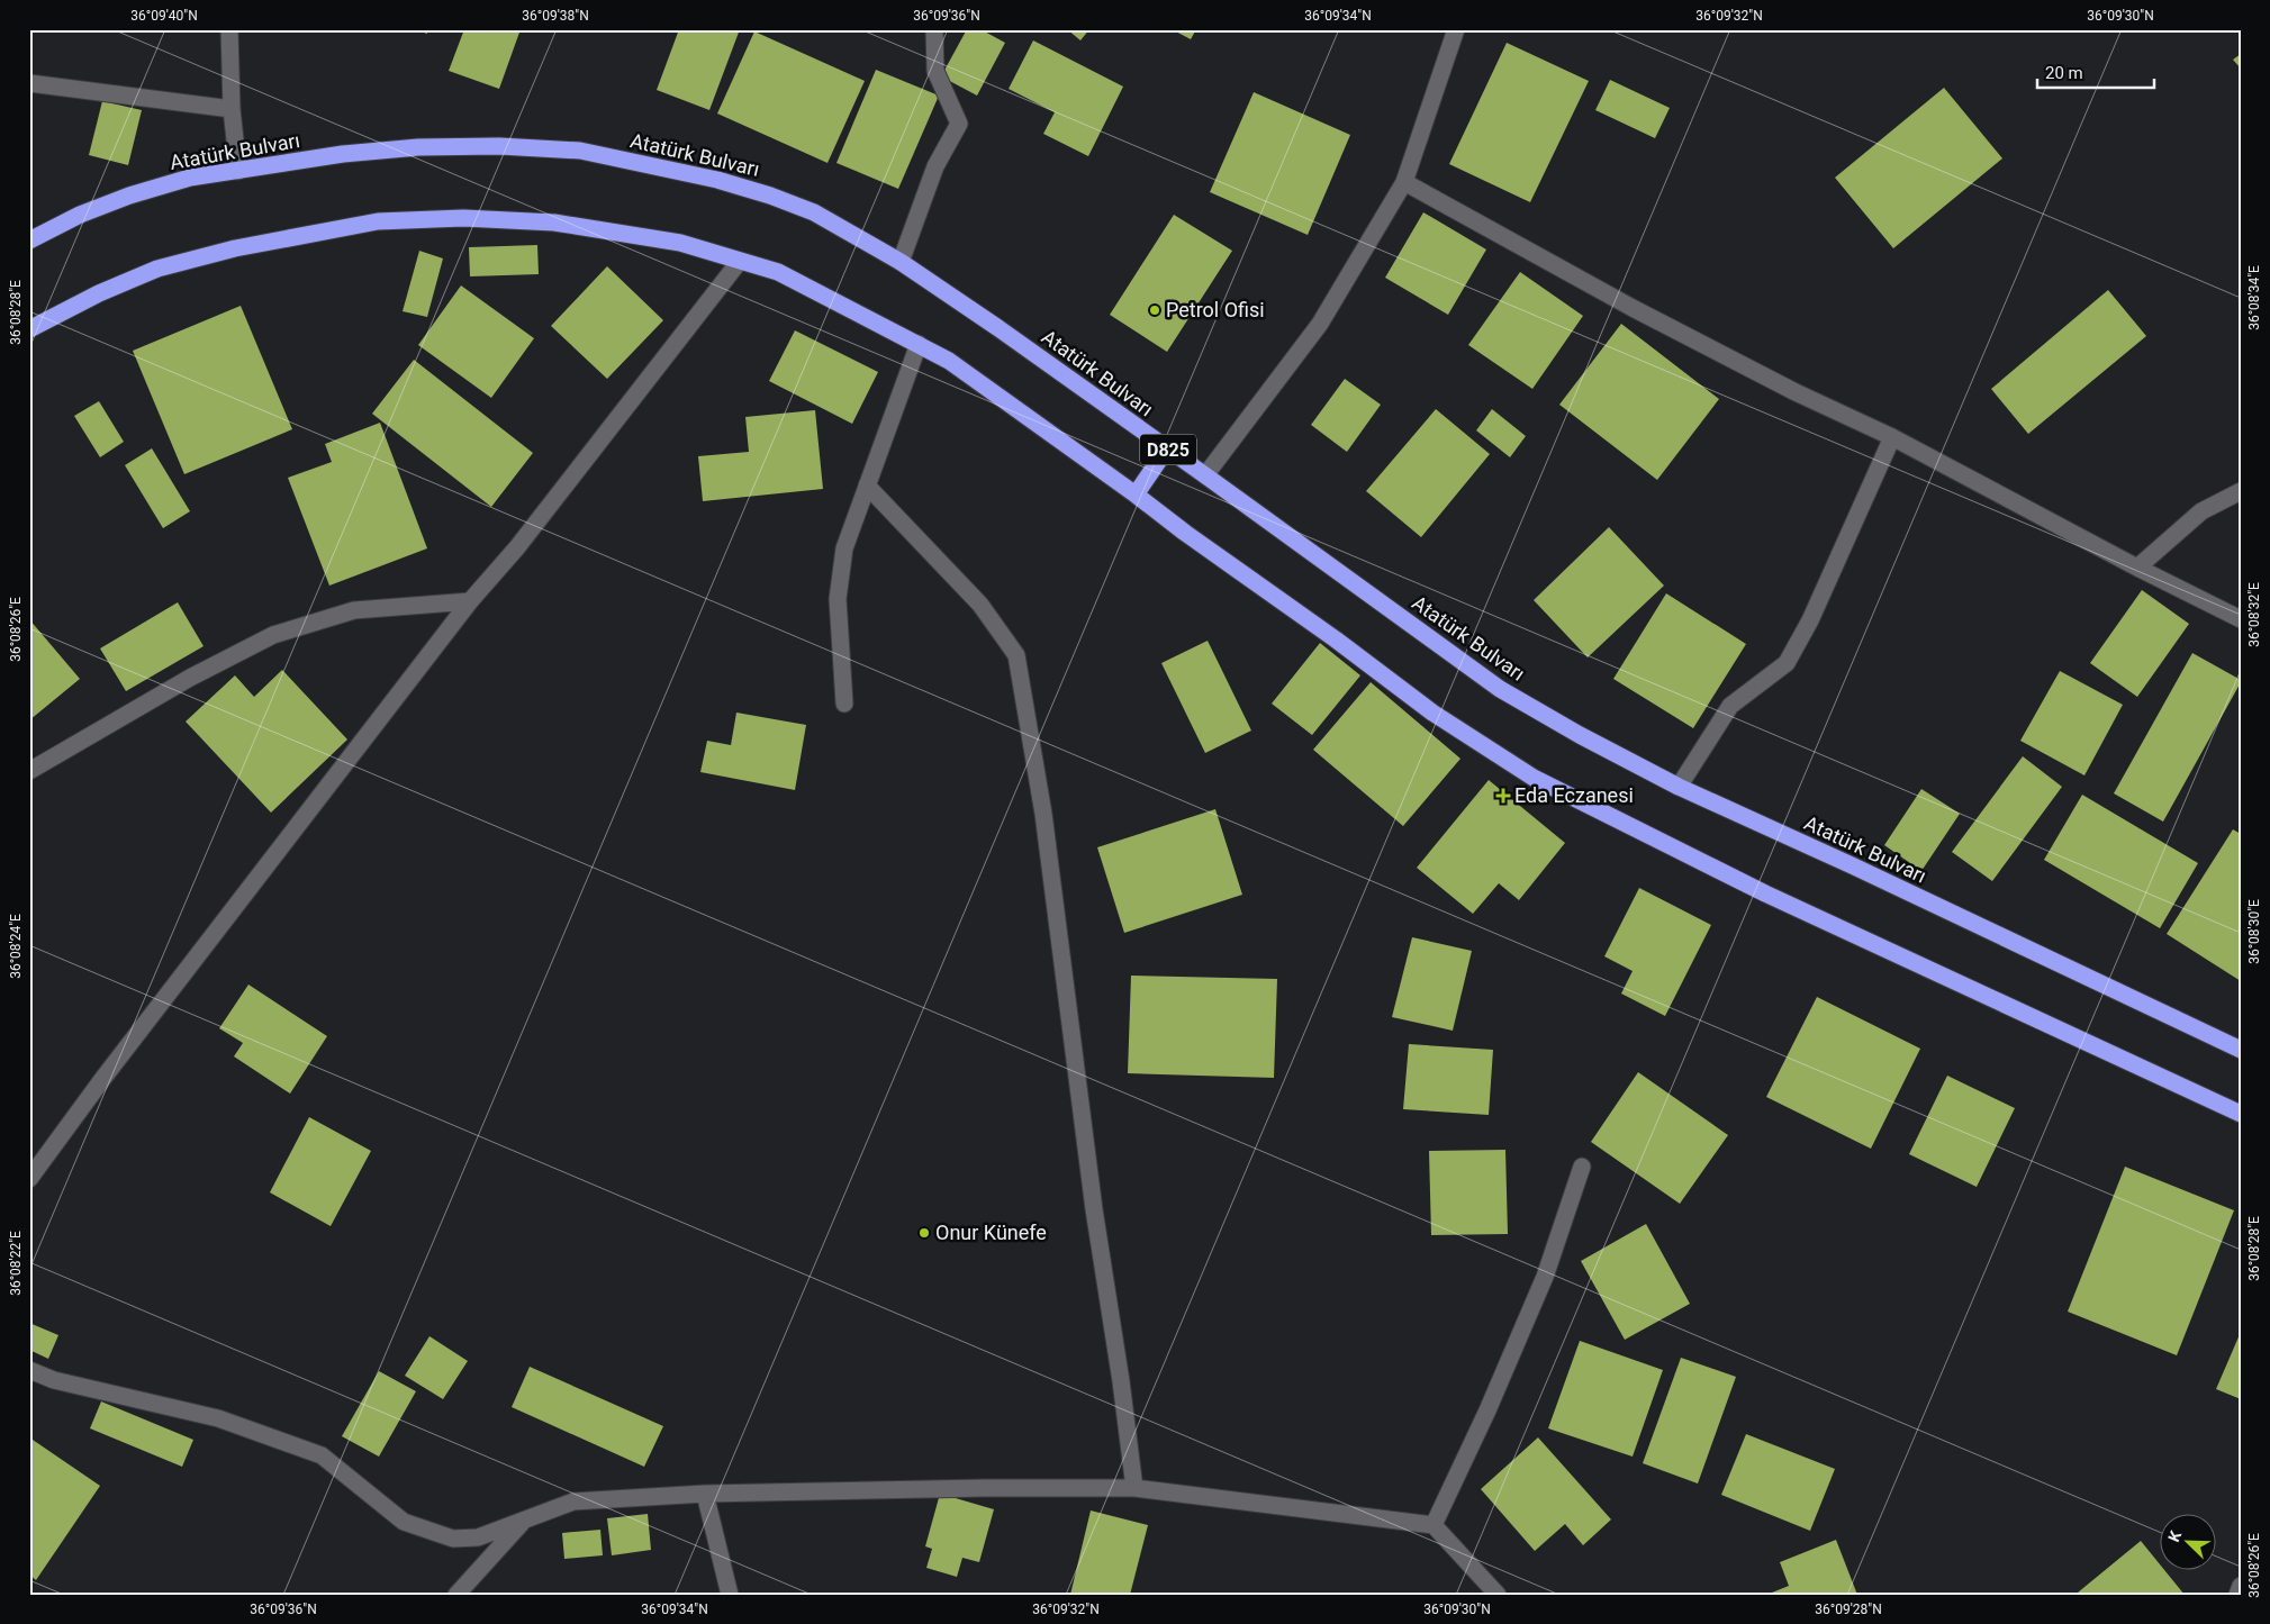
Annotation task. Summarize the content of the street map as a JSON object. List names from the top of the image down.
{
  "streets": {
    "highway": ["Atatürk Bulvarı", "D825"]
  },
  "places": {
    "other": ["Petrol Ofisi", "Onur Künefe"],
    "health": ["Eda Eczanesi"]
  },
  "scale_bar": "20 m",
  "north": "top left",
  "coordinates": [
    "36°09'40\"N",
    "36°09'38\"N",
    "36°09'36\"N",
    "36°09'34\"N",
    "36°09'32\"N",
    "36°09'30\"N",
    "36°08'34\"E",
    "36°08'28\"E",
    "36°08'32\"E",
    "36°08'26\"E",
    "36°08'30\"E",
    "36°08'24\"E",
    "36°08'22\"E",
    "36°09'28\"N"
  ]
}
